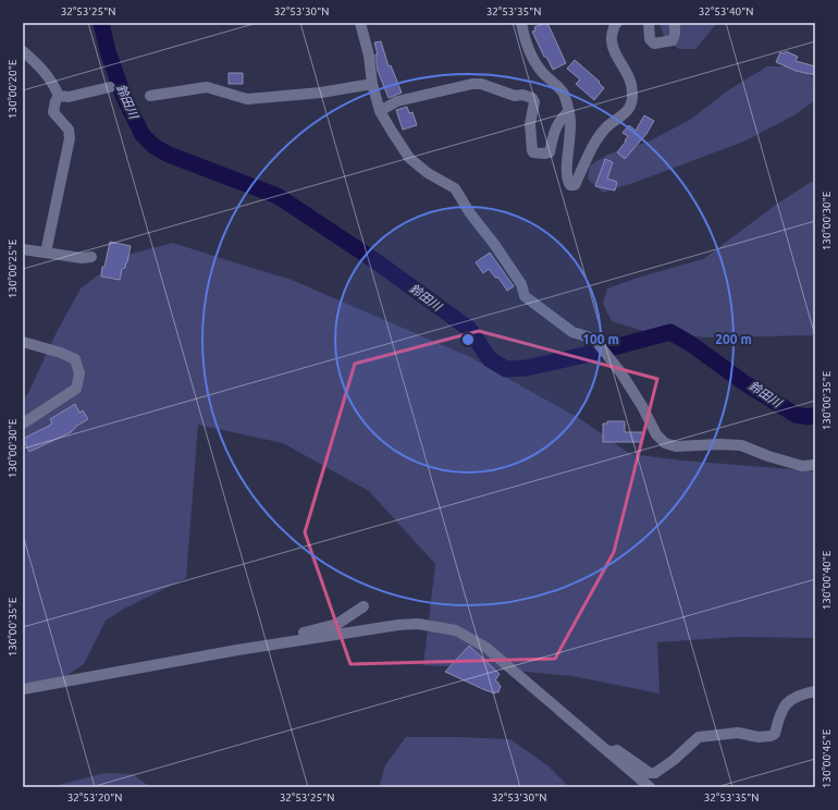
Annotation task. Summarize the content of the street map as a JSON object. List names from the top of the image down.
{
  "water": ["鈴田川"],
  "coordinates": [
    "32°53'25\"N",
    "32°53'30\"N",
    "32°53'35\"N",
    "32°53'40\"N",
    "130°00'20\"E",
    "130°00'30\"E",
    "130°00'25\"E",
    "130°00'35\"E",
    "130°00'40\"E",
    "130°00'45\"E",
    "32°53'20\"N"
  ],
  "rings": ["100 m", "200 m"]
}
